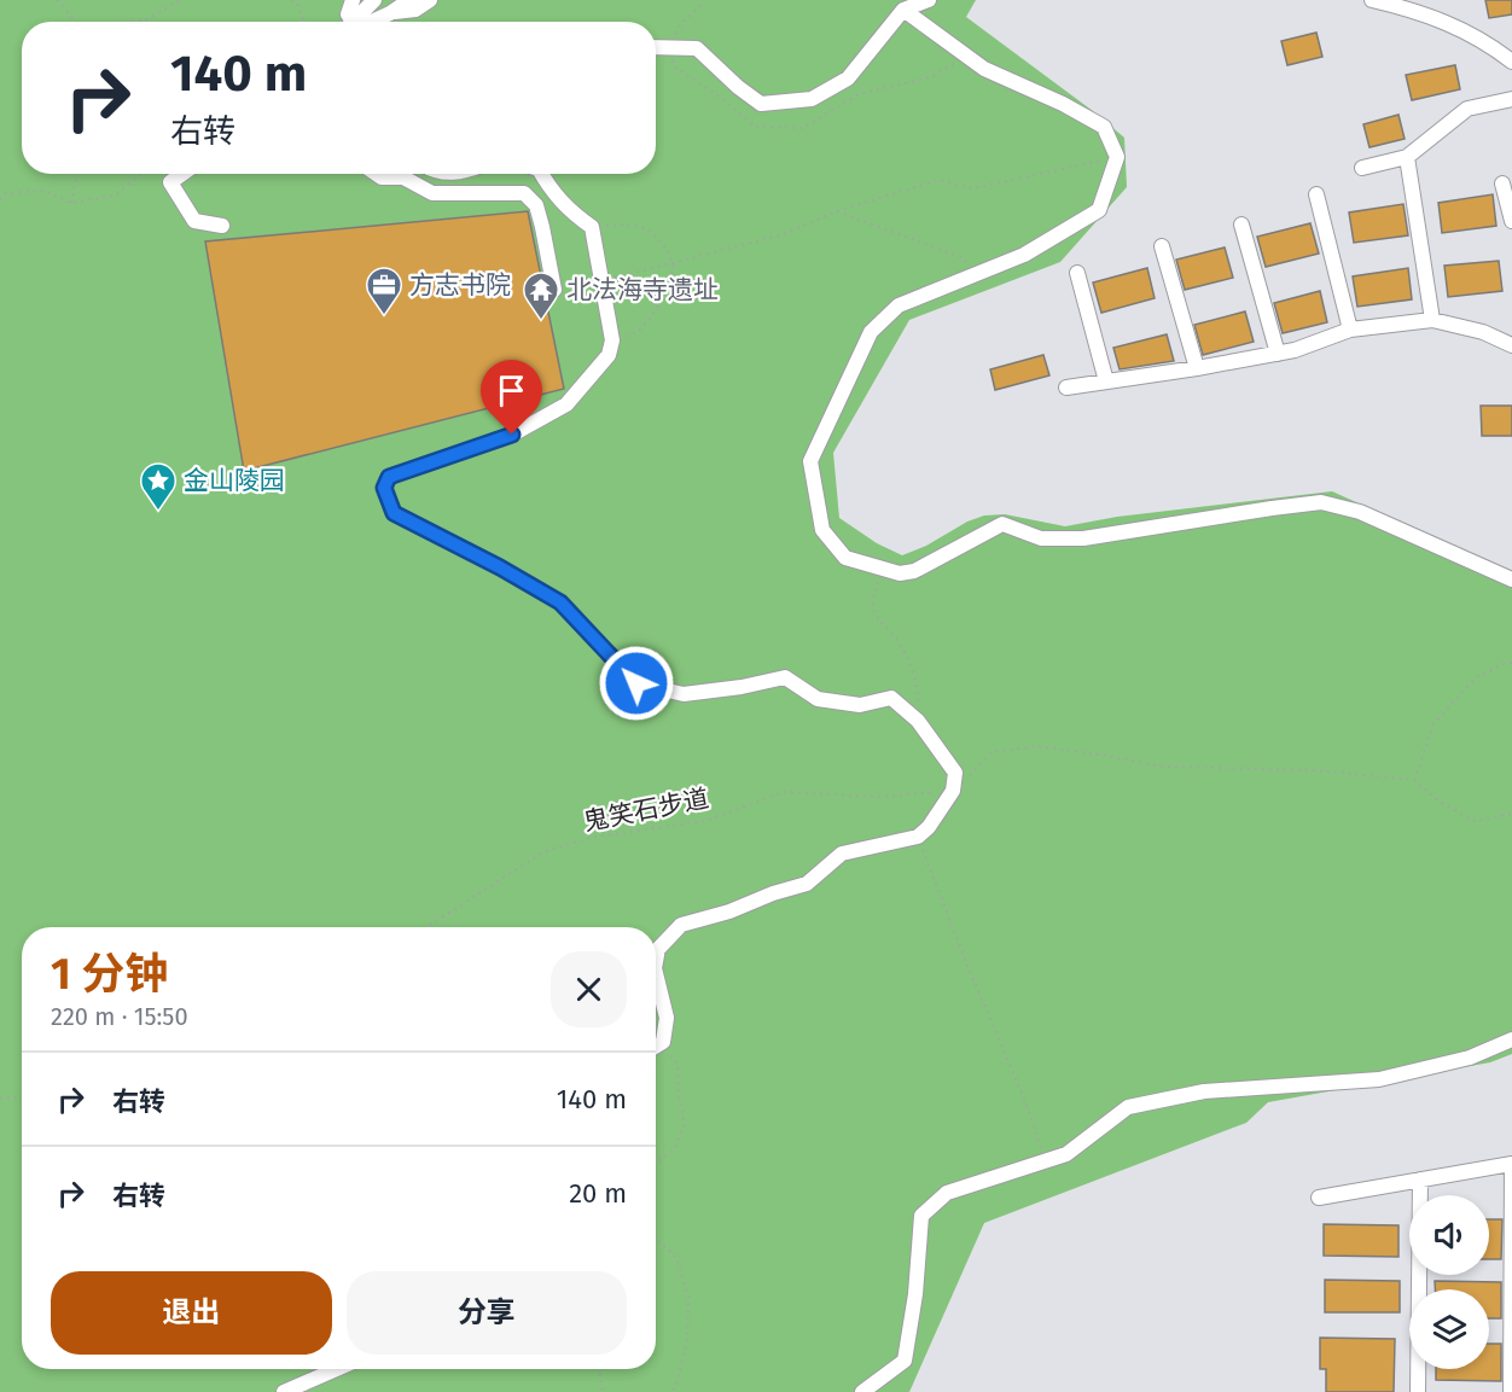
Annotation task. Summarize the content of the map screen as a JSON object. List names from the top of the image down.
{
  "streets": {
    "path": ["鬼笑石步道"]
  },
  "places": {
    "office": ["方志书院"],
    "temple": ["北法海寺遗址"],
    "place": ["金山陵园"]
  },
  "page": {
    "turn": ["140 m", "右转"],
    "heading": ["1 分钟", "220 m · 15:50"],
    "list": [
      {
        "name": "右转",
        "value": "140 m"
      },
      {
        "name": "右转",
        "value": "20 m"
      }
    ],
    "buttons": ["退出", "分享"]
  }
}
